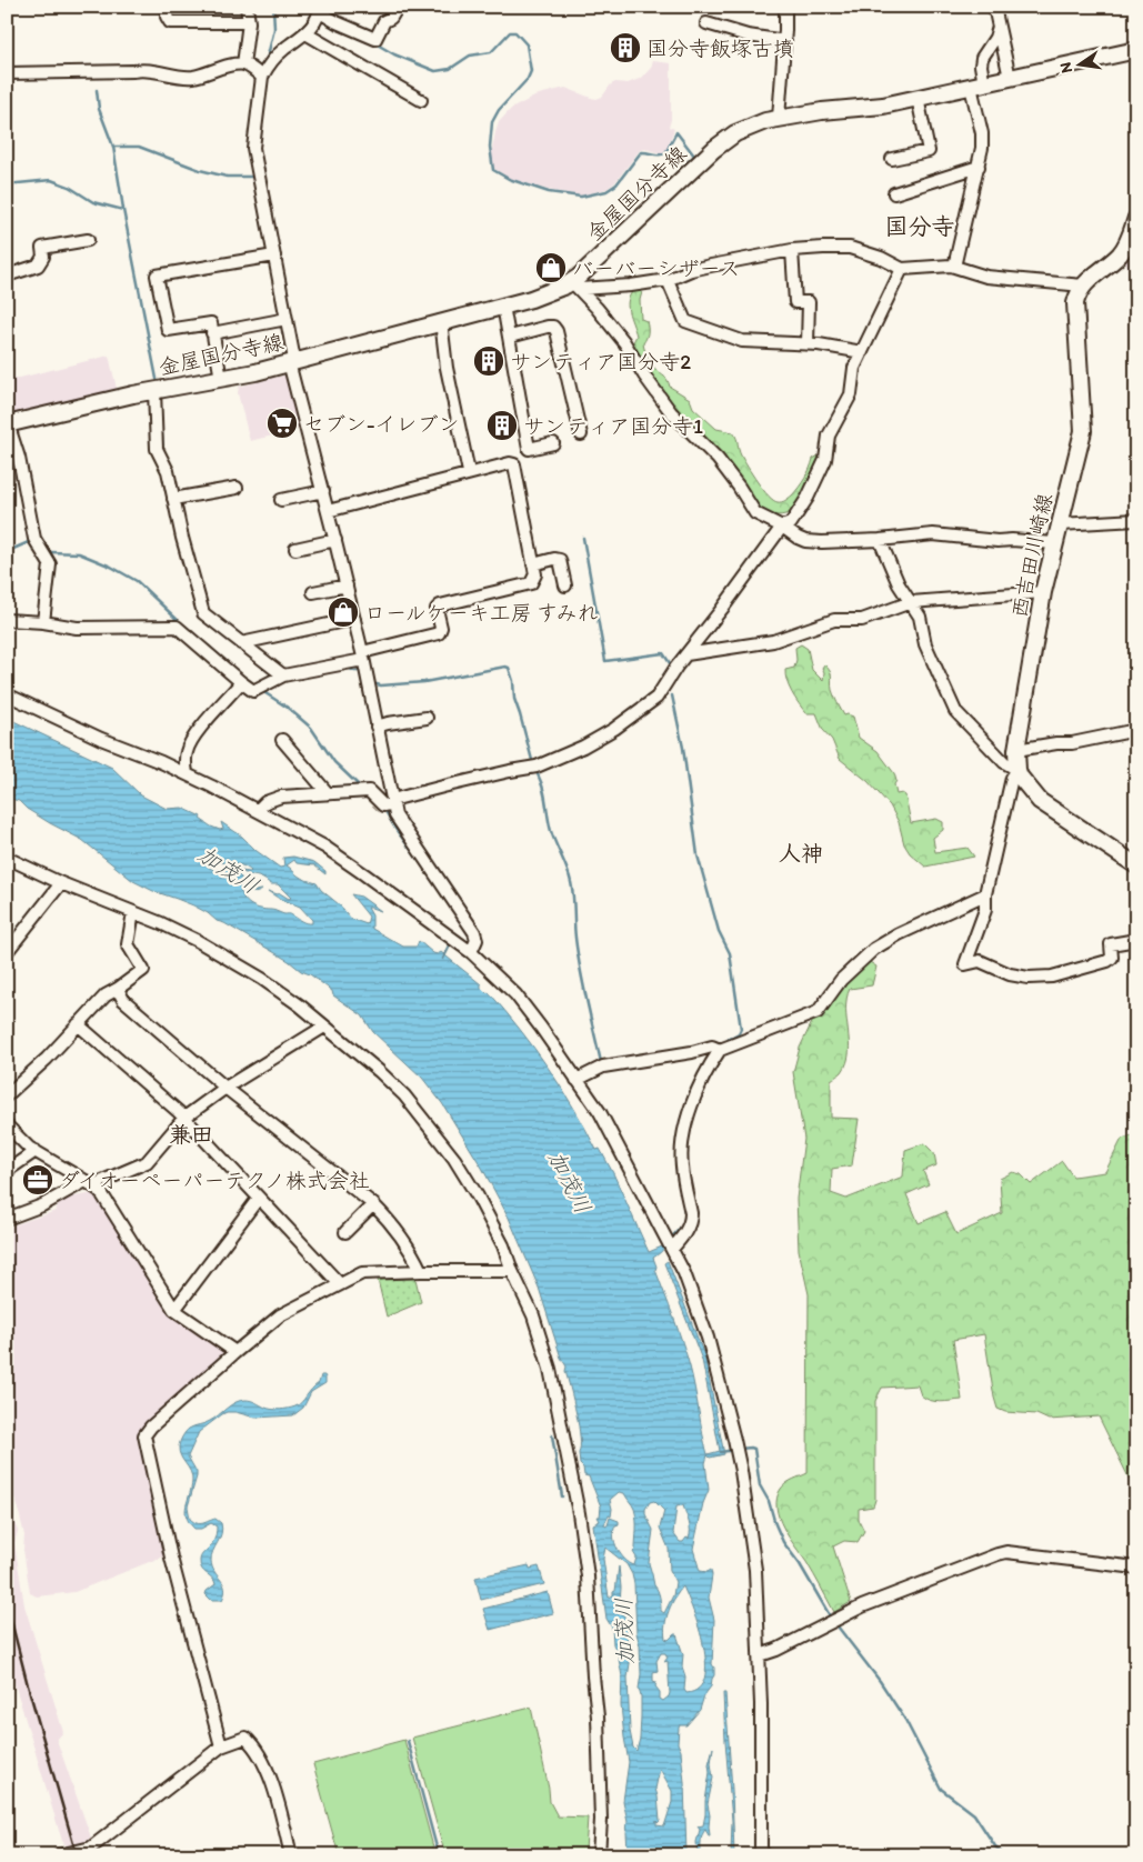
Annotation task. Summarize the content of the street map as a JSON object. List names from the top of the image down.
{
  "streets": {
    "main road": ["金屋国分寺線", "西吉田川崎線"]
  },
  "districts": ["国分寺", "人神", "兼田"],
  "water": ["加茂川"],
  "places": {
    "building": ["国分寺飯塚古墳", "サンティア国分寺2", "サンティア国分寺1"],
    "shop": ["バーバーシザース", "ロールケーキ工房 すみれ"],
    "supermarket": ["セブン-イレブン"],
    "office": ["ダイオーペーパーテクノ株式会社"]
  },
  "north": "left"
}
